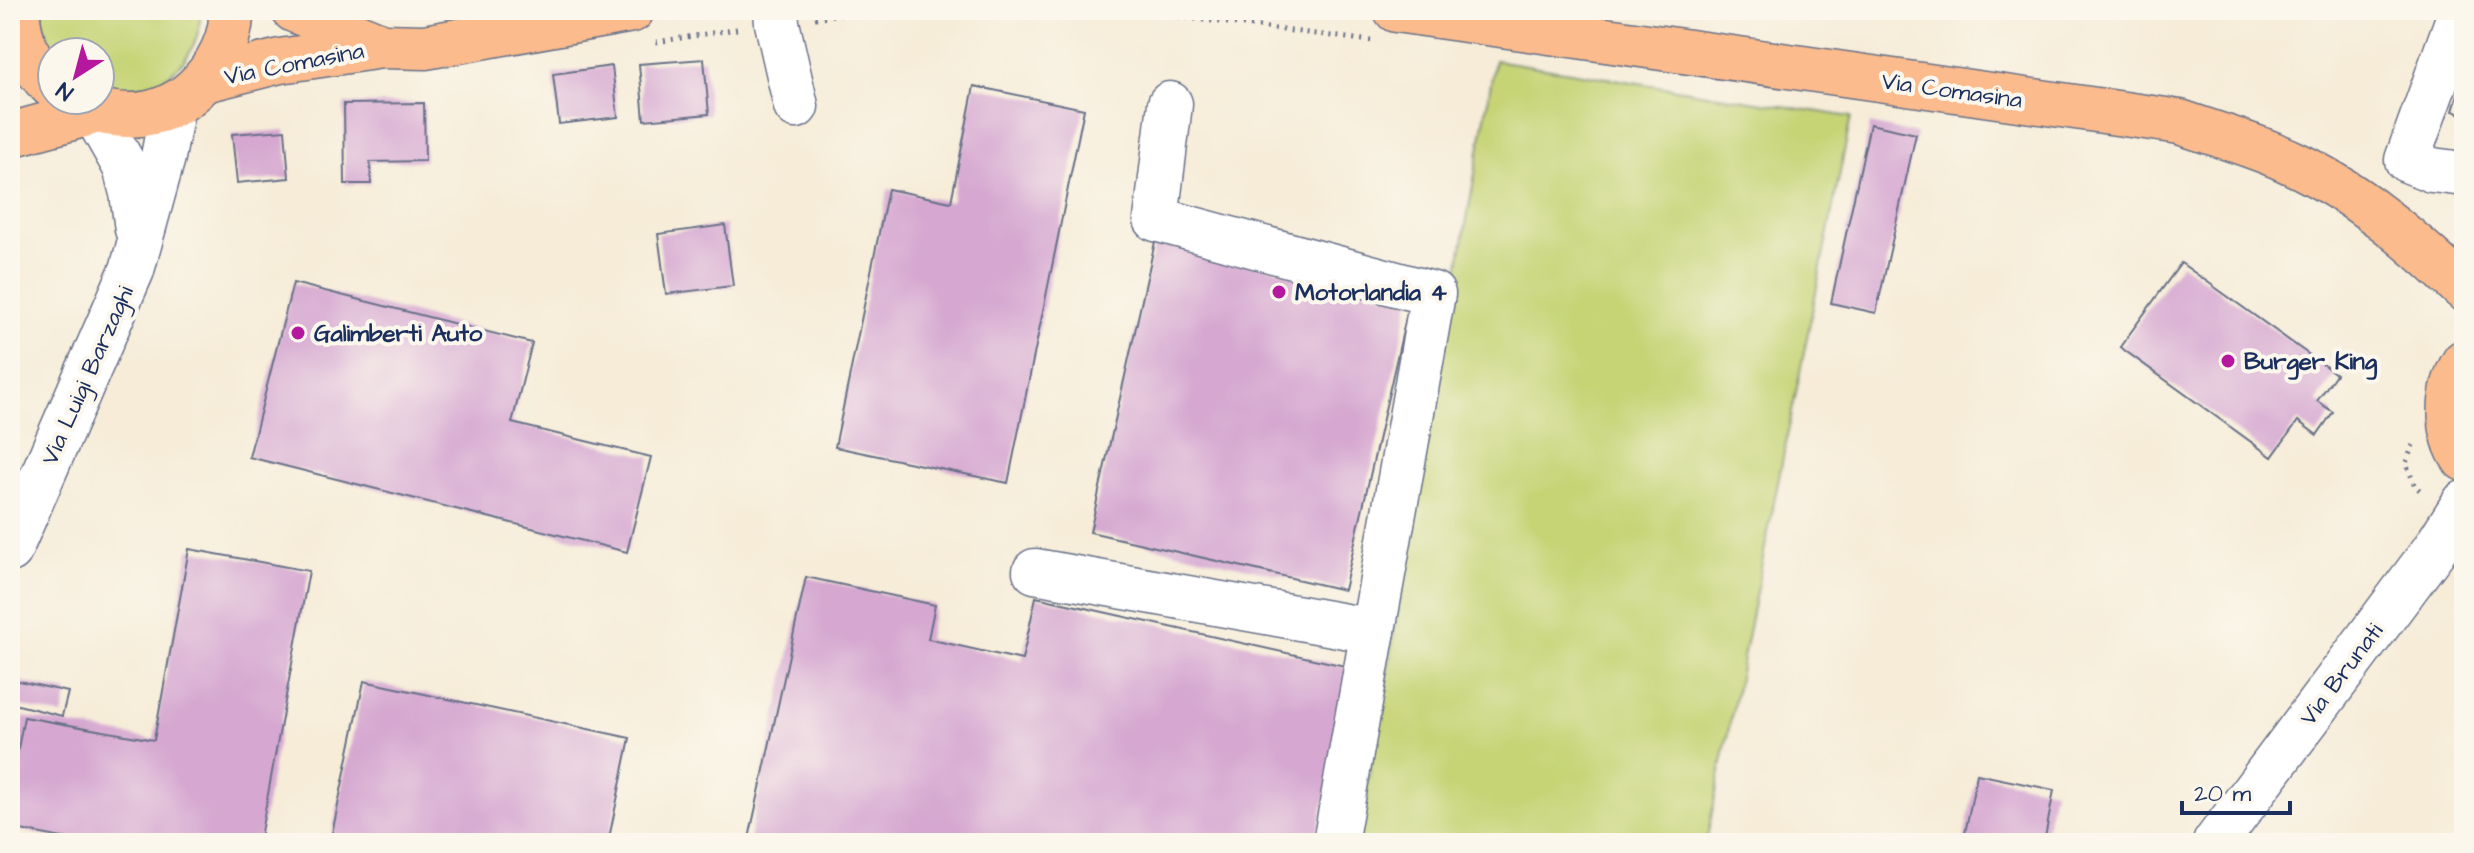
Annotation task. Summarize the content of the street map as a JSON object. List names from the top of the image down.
{
  "streets": {
    "main road": ["Via Comasina"],
    "street": ["Via Luigi Barzaghi", "Via Brunati"]
  },
  "crossings": [
    ["Via Comasina", "Via Luigi Barzaghi"]
  ],
  "places": ["Motorlandia 4", "Galimberti Auto", "Burger King"],
  "scale_bar": "20 m",
  "north": "bottom left"
}
